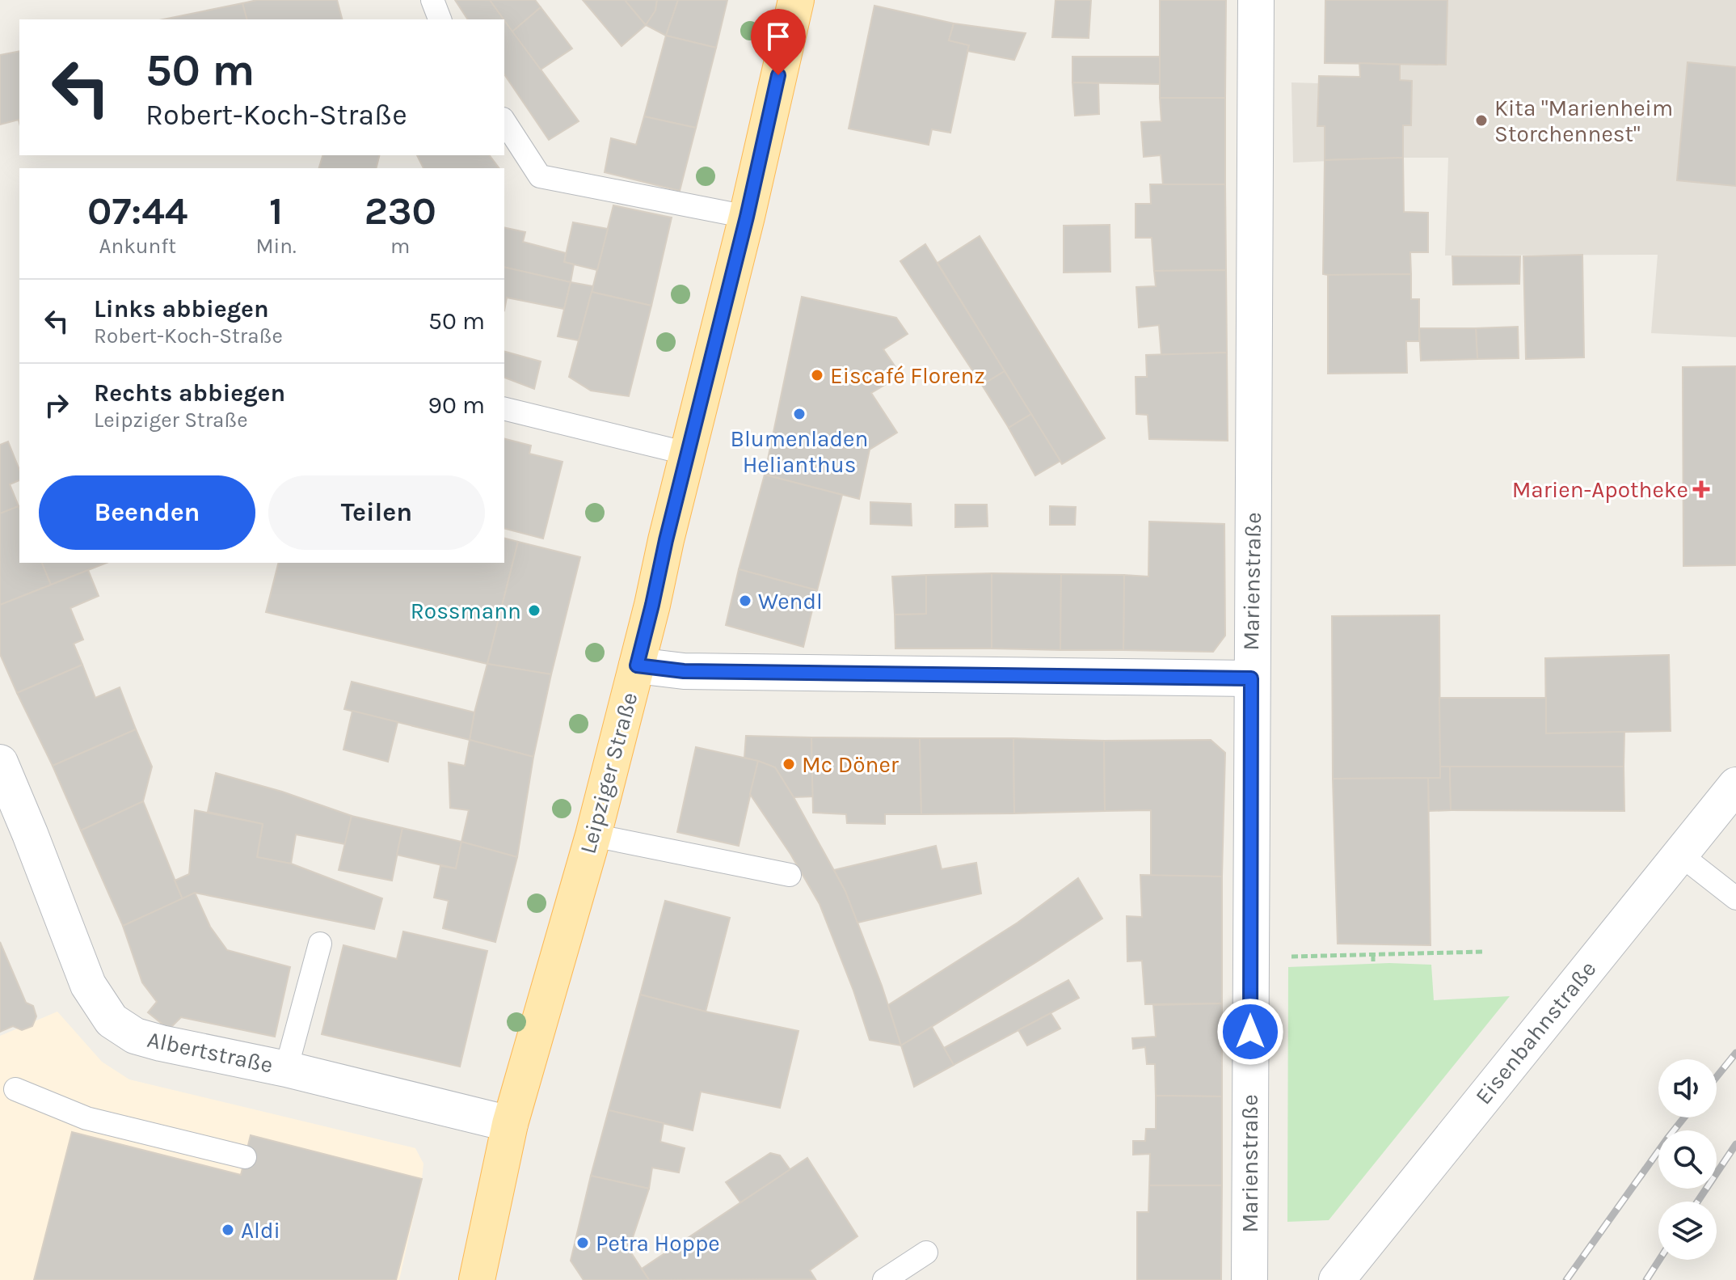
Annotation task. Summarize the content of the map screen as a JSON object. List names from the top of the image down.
{
  "streets": {
    "main road": ["Leipziger Straße"],
    "street": ["Marienstraße", "Eisenbahnstraße", "Albertstraße"]
  },
  "crossings": [
    ["Leipziger Straße", "Albertstraße"]
  ],
  "places": {
    "other": [
      "Kita \"Marienheim Storchennest\"",
      "Eiscafé Florenz",
      "Blumenladen Helianthus",
      "Wendl",
      "Rossmann",
      "Mc Döner",
      "Aldi",
      "Petra Hoppe"
    ],
    "health": ["Marien-Apotheke"]
  },
  "page": {
    "turn": ["50 m", "Robert-Koch-Straße"],
    "eta": [
      "07:44",
      "Ankunft",
      "1",
      "Min.",
      "230",
      "m"
    ],
    "list": [
      {
        "name": "Links abbiegen",
        "note": "Robert-Koch-Straße",
        "value": "50 m"
      },
      {
        "name": "Rechts abbiegen",
        "note": "Leipziger Straße",
        "value": "90 m"
      }
    ],
    "buttons": ["Beenden", "Teilen"]
  }
}
